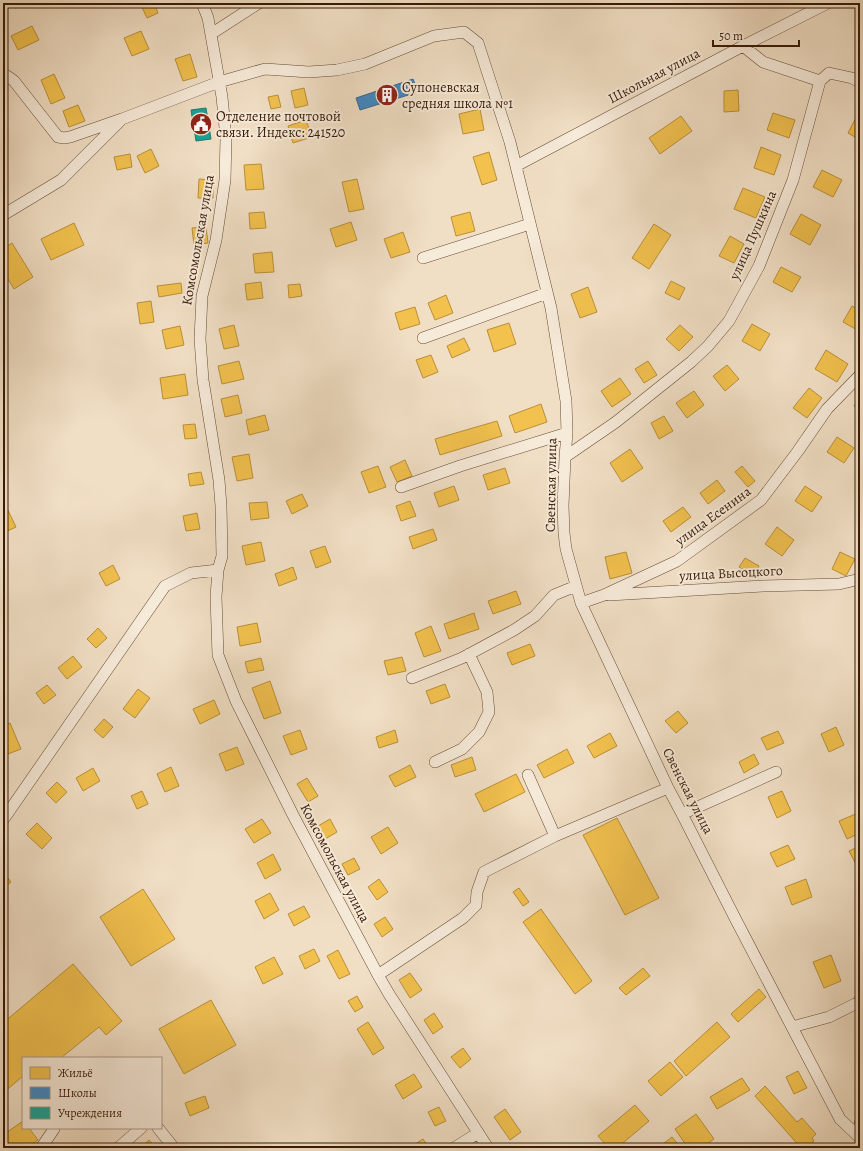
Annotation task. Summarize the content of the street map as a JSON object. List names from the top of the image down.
{
  "streets": {
    "street": [
      "Школьная улица",
      "улица Пушкина",
      "Комсомольская улица",
      "Свенская улица",
      "улица Есенина",
      "улица Высоцкого"
    ]
  },
  "crossings": [
    ["Школьная улица", "Свенская улица"],
    ["улица Пушкина", "Свенская улица"],
    ["Комсомольская улица", "Свенская улица"],
    ["Свенская улица", "улица Есенина"],
    ["улица Есенина", "улица Высоцкого"]
  ],
  "places": {
    "building": ["Супоневская средняя школа №1"],
    "public building": ["Отделение почтовой связи. Индекс: 241520"]
  },
  "legend": ["Жильё", "Школы", "Учреждения"],
  "scale_bar": "50 m"
}
